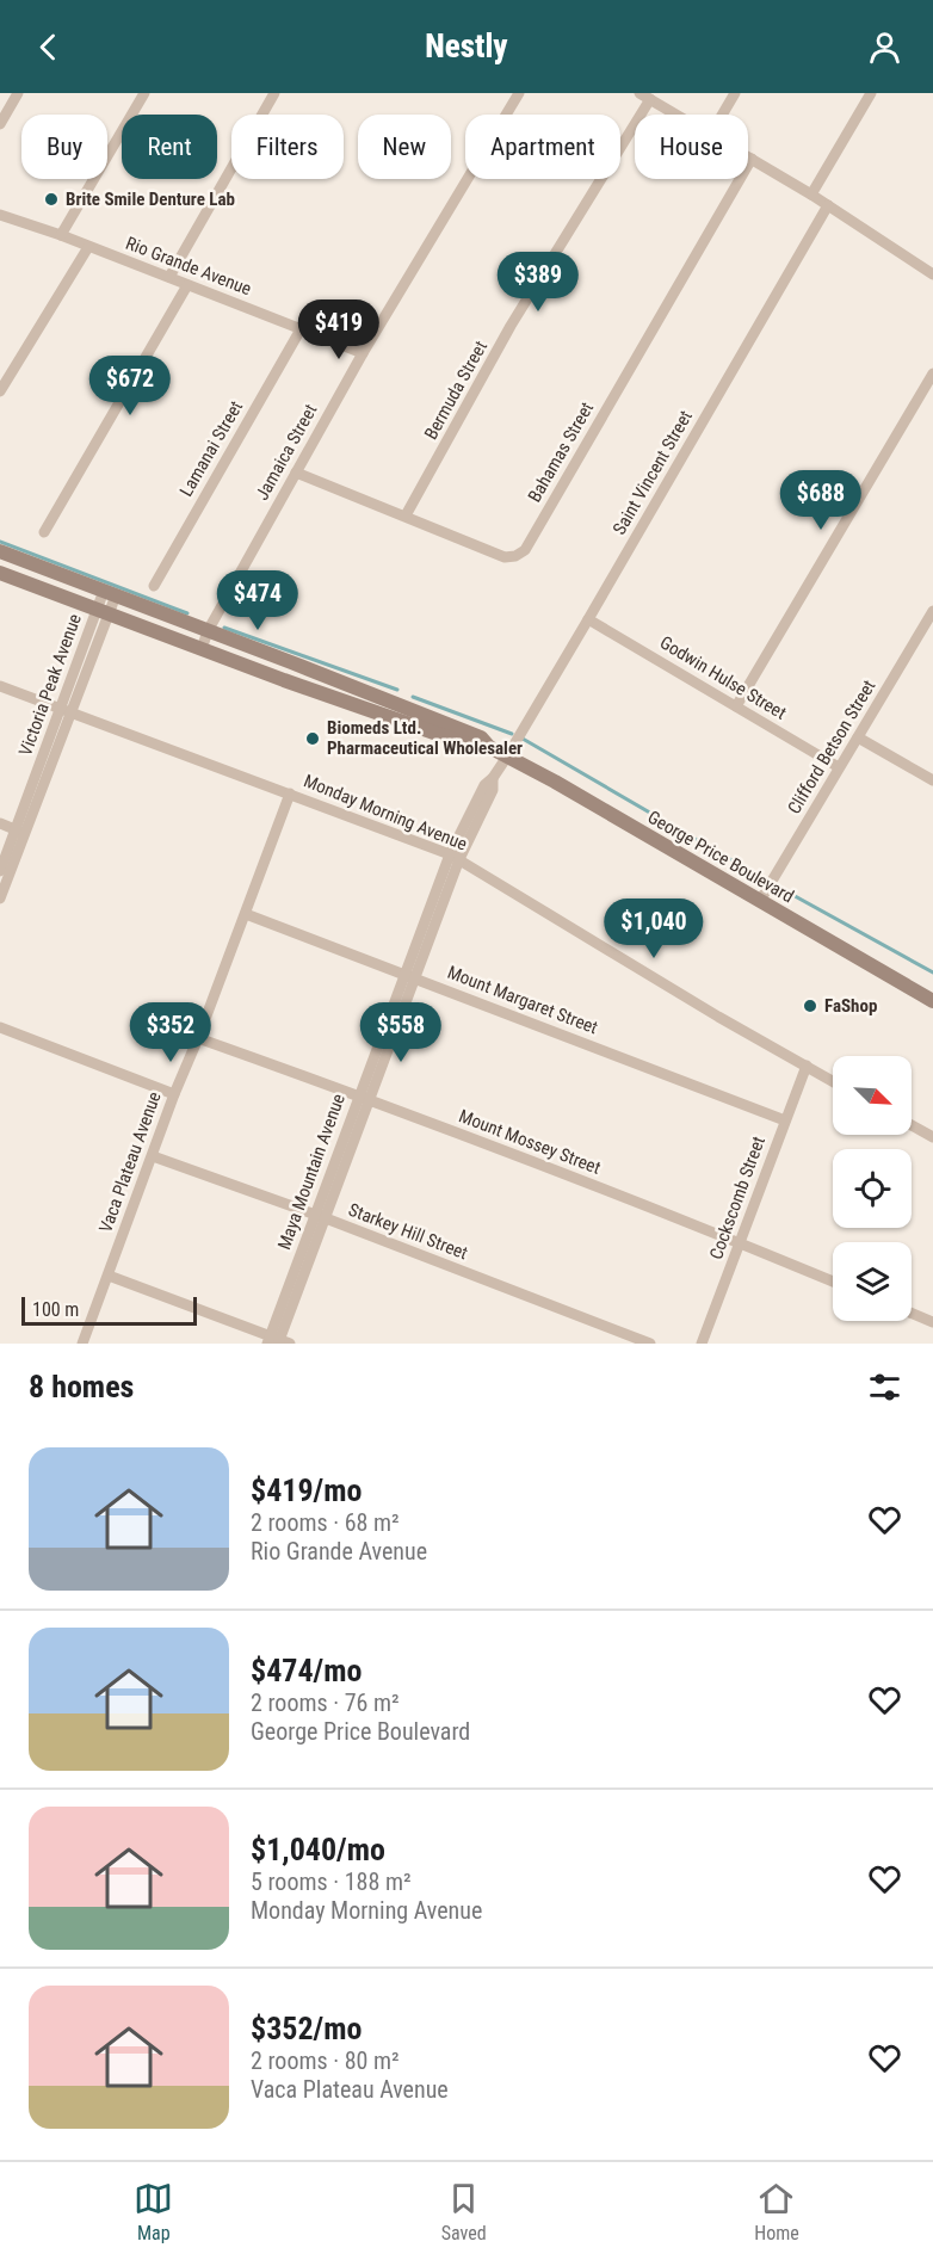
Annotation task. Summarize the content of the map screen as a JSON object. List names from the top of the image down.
{
  "streets": {
    "main road": ["George Price Boulevard"],
    "street": [
      "Rio Grande Avenue",
      "Bermuda Street",
      "Lamanai Street",
      "Jamaica Street",
      "Bahamas Street",
      "Saint Vincent Street",
      "Godwin Hulse Street",
      "Victoria Peak Avenue",
      "Clifford Betson Street",
      "Monday Morning Avenue",
      "Mount Margaret Street",
      "Mount Mossey Street",
      "Vaca Plateau Avenue",
      "Maya Mountain Avenue",
      "Cockscomb Street",
      "Starkey Hill Street"
    ]
  },
  "crossings": [
    ["Rio Grande Avenue", "Lamanai Street"],
    ["Rio Grande Avenue", "Jamaica Street"],
    ["Bermuda Street", "Bahamas Street"],
    ["Jamaica Street", "Bahamas Street"],
    ["Jamaica Street", "George Price Boulevard"],
    ["Saint Vincent Street", "Godwin Hulse Street"],
    ["Saint Vincent Street", "George Price Boulevard"],
    ["Saint Vincent Street", "Maya Mountain Avenue"],
    ["Godwin Hulse Street", "Clifford Betson Street"],
    ["Victoria Peak Avenue", "Monday Morning Avenue"],
    ["Victoria Peak Avenue", "George Price Boulevard"],
    ["Clifford Betson Street", "George Price Boulevard"],
    ["Monday Morning Avenue", "Vaca Plateau Avenue"],
    ["Monday Morning Avenue", "Maya Mountain Avenue"],
    ["Monday Morning Avenue", "Cockscomb Street"],
    ["George Price Boulevard", "Maya Mountain Avenue"],
    ["Mount Margaret Street", "Vaca Plateau Avenue"],
    ["Mount Margaret Street", "Maya Mountain Avenue"],
    ["Mount Margaret Street", "Cockscomb Street"],
    ["Mount Mossey Street", "Vaca Plateau Avenue"],
    ["Mount Mossey Street", "Maya Mountain Avenue"],
    ["Mount Mossey Street", "Cockscomb Street"],
    ["Vaca Plateau Avenue", "Starkey Hill Street"],
    ["Maya Mountain Avenue", "Starkey Hill Street"]
  ],
  "places": ["Brite Smile Denture Lab", "Biomeds Ltd. Pharmaceutical Wholesaler", "FaShop"],
  "scale_bar": "100 m",
  "north": "bottom right",
  "page": {
    "header": "Nestly",
    "chip": [
      "Buy",
      "Rent",
      "Filters",
      "New",
      "Apartment",
      "House"
    ],
    "price": [
      "$389",
      "$419",
      "$672",
      "$688",
      "$474",
      "$1,040",
      "$352",
      "$558"
    ],
    "scale": "100 m",
    "heading": "8 homes",
    "list": [
      {
        "name": "$419/mo",
        "note": "2 rooms · 68 m² · Rio Grande Avenue"
      },
      {
        "name": "$474/mo",
        "note": "2 rooms · 76 m² · George Price Boulevard"
      },
      {
        "name": "$1,040/mo",
        "note": "5 rooms · 188 m² · Monday Morning Avenue"
      },
      {
        "name": "$352/mo",
        "note": "2 rooms · 80 m² · Vaca Plateau Avenue"
      }
    ],
    "tabs": ["Map", "Saved", "Home"]
  }
}
